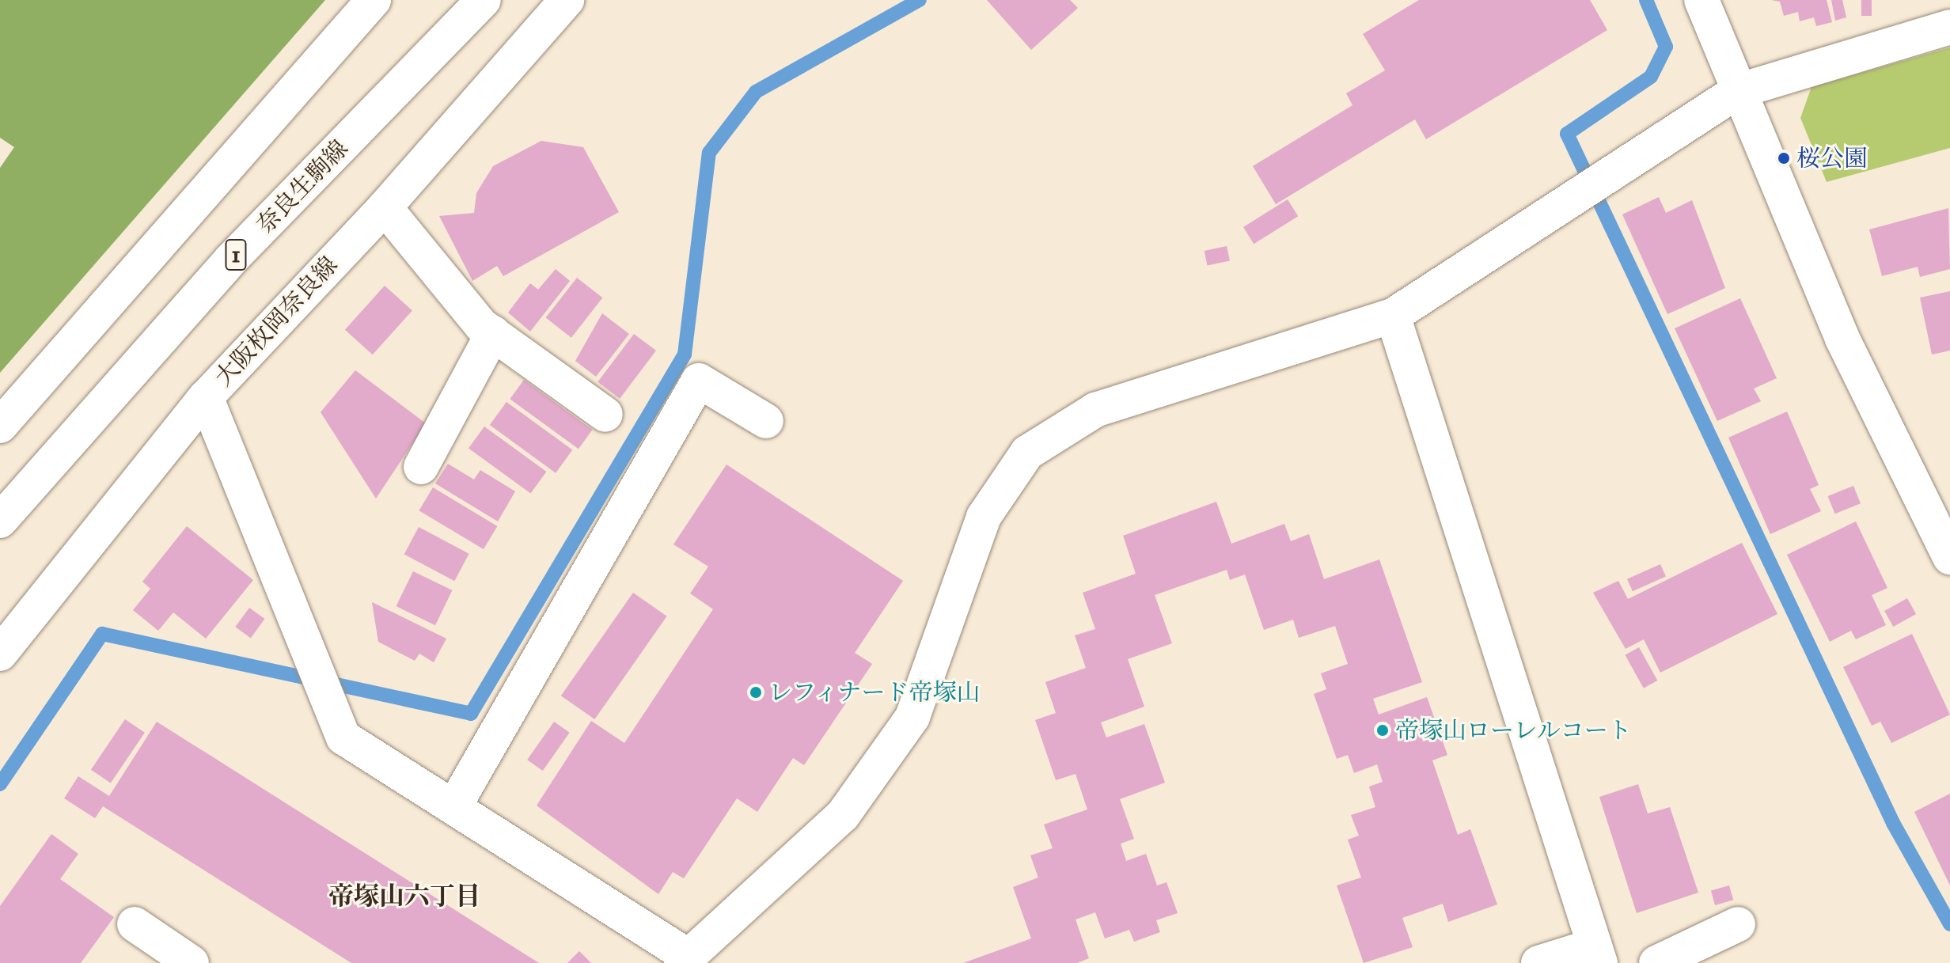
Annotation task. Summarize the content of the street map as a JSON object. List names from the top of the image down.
{
  "streets": {
    "street": ["奈良生駒線", "1", "大阪枚岡奈良線"]
  },
  "districts": ["帝塚山六丁目"],
  "places": ["桜公園", "レフィナード帝塚山", "帝塚山ローレルコート"]
}
